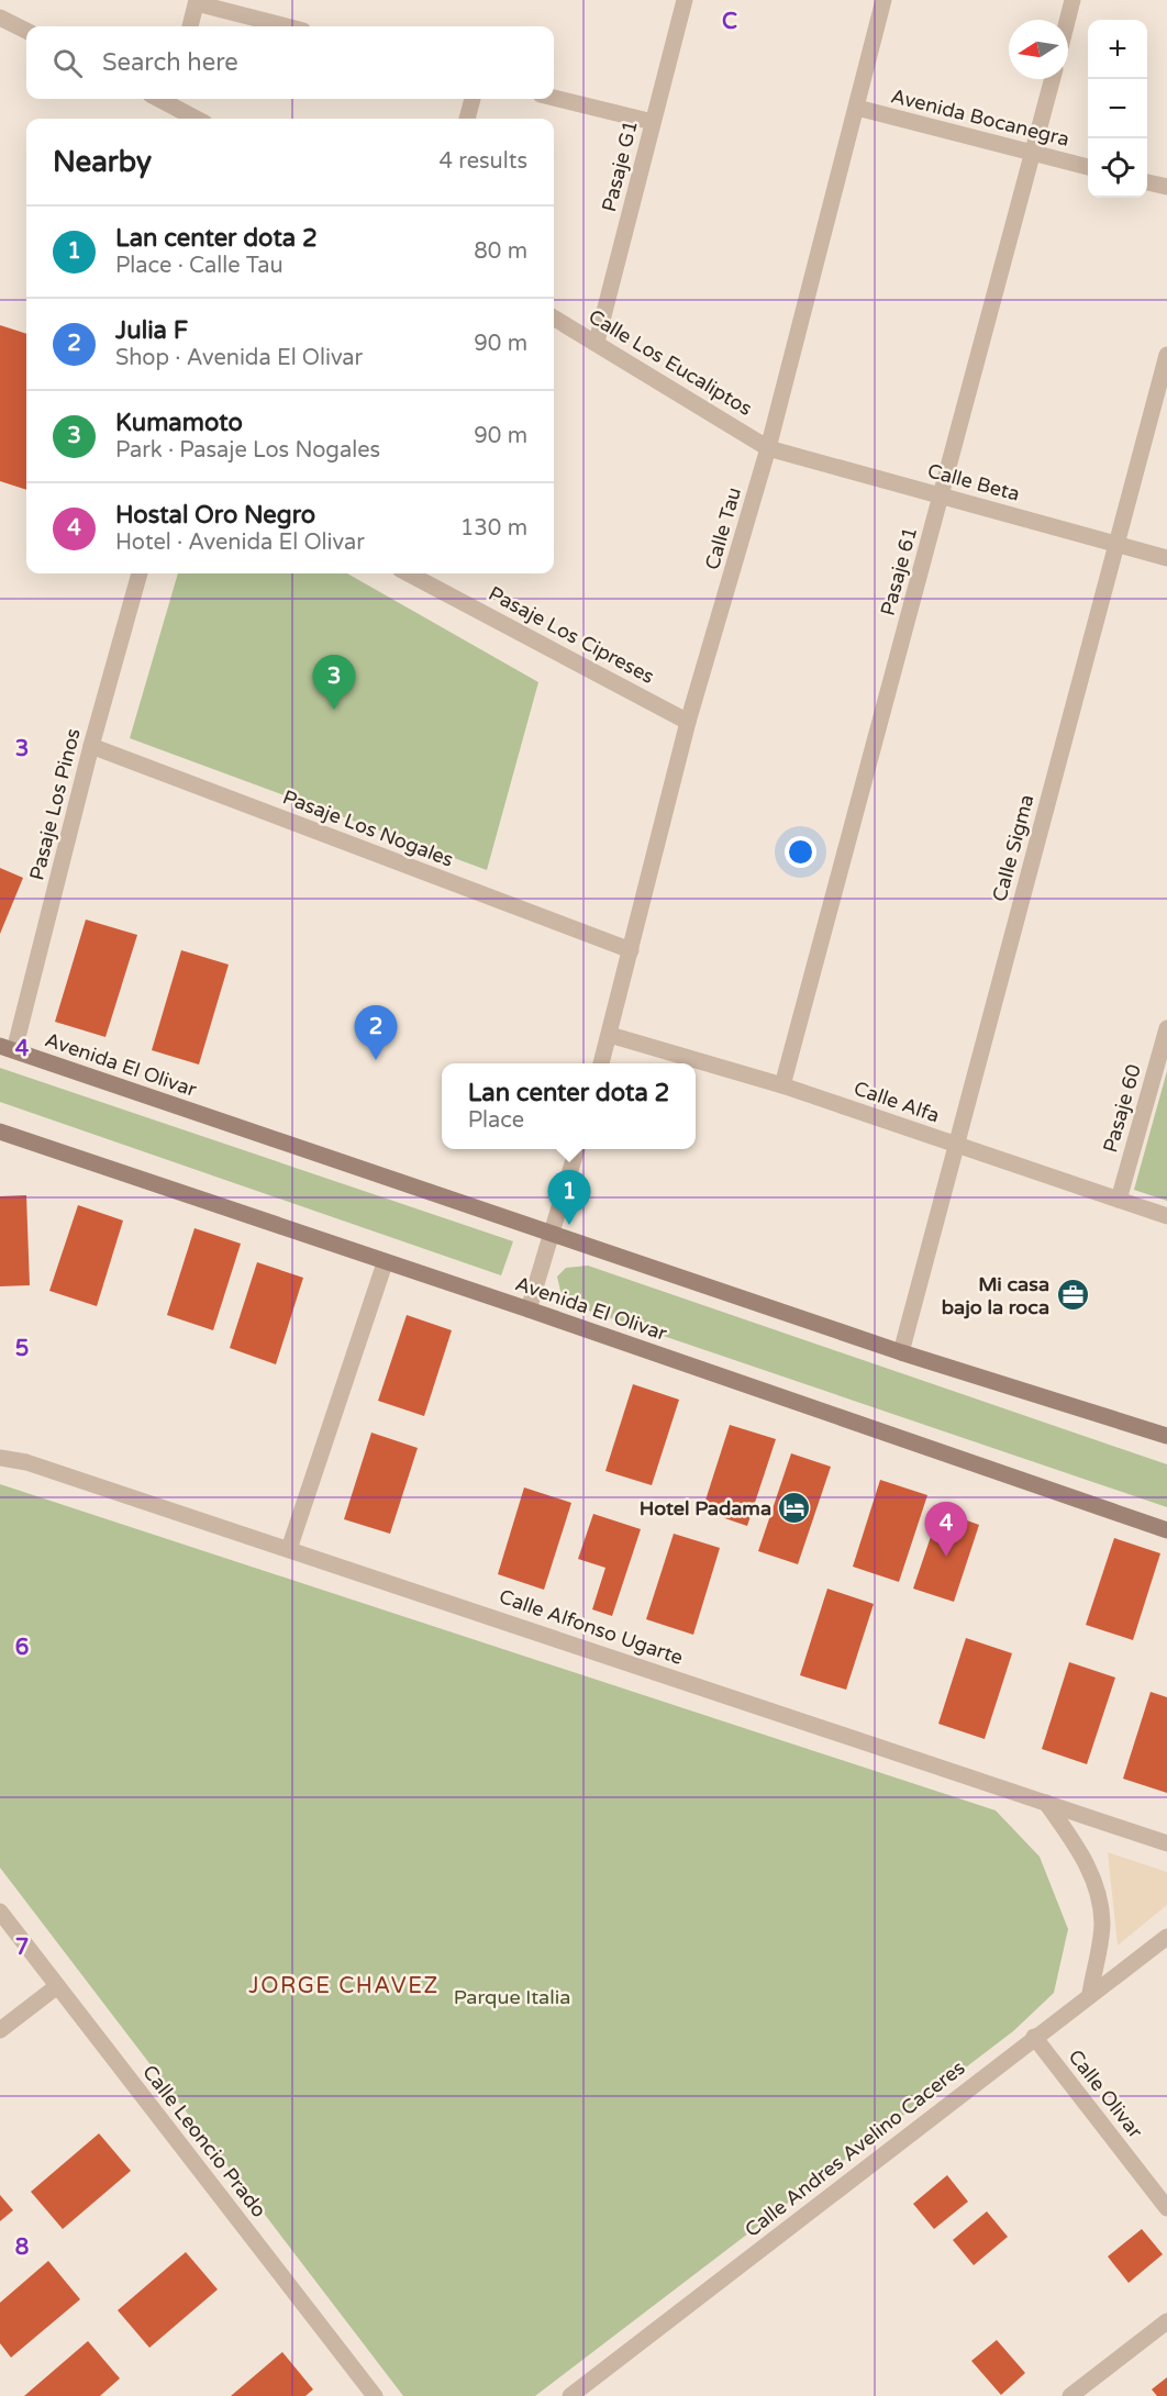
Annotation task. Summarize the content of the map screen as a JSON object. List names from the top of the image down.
{
  "streets": {
    "main road": ["Avenida El Olivar"],
    "street": [
      "Avenida Bocanegra",
      "Pasaje G1",
      "Calle Los Eucaliptos",
      "Calle Beta",
      "Calle Tau",
      "Pasaje 61",
      "Pasaje Los Cipreses",
      "Pasaje Los Pinos",
      "Pasaje Los Nogales",
      "Calle Sigma",
      "Calle Alfa",
      "Pasaje 60",
      "Calle Alfonso Ugarte",
      "Calle Olivar",
      "Calle Leoncio Prado",
      "Calle Andres Avelino Caceres"
    ]
  },
  "crossings": [
    ["Avenida Bocanegra", "Calle Tau"],
    ["Avenida Bocanegra", "Pasaje 61"],
    ["Pasaje G1", "Calle Los Eucaliptos"],
    ["Calle Los Eucaliptos", "Calle Beta"],
    ["Calle Los Eucaliptos", "Calle Tau"],
    ["Calle Beta", "Calle Tau"],
    ["Calle Beta", "Pasaje 61"],
    ["Calle Beta", "Calle Sigma"],
    ["Calle Tau", "Pasaje Los Cipreses"],
    ["Calle Tau", "Pasaje Los Nogales"],
    ["Calle Tau", "Calle Alfa"],
    ["Pasaje 61", "Calle Alfa"],
    ["Pasaje Los Pinos", "Pasaje Los Nogales"],
    ["Pasaje Los Pinos", "Avenida El Olivar"],
    ["Calle Sigma", "Avenida El Olivar"],
    ["Calle Sigma", "Calle Alfa"],
    ["Calle Alfa", "Pasaje 60"],
    ["Calle Olivar", "Calle Andres Avelino Caceres"]
  ],
  "districts": ["JORGE CHAVEZ"],
  "parks": ["Parque Italia"],
  "places": {
    "office": ["Mi casa bajo la roca"],
    "hotel": ["Hotel Padama"]
  },
  "north": "left",
  "page": {
    "map_buttons": ["+", "−"],
    "search": "Search here",
    "heading": ["Nearby", "4 results"],
    "list": [
      {
        "mark": "1",
        "name": "Lan center dota 2",
        "note": "Place · Calle Tau",
        "value": "80 m"
      },
      {
        "mark": "2",
        "name": "Julia F",
        "note": "Shop · Avenida El Olivar",
        "value": "90 m"
      },
      {
        "mark": "3",
        "name": "Kumamoto",
        "note": "Park · Pasaje Los Nogales",
        "value": "90 m"
      },
      {
        "mark": "4",
        "name": "Hostal Oro Negro",
        "note": "Hotel · Avenida El Olivar",
        "value": "130 m"
      }
    ],
    "pins": [
      "3",
      "2",
      "1",
      "4"
    ],
    "popup": ["Lan center dota 2", "Place"]
  },
  "grid": {
    "columns": ["C"],
    "rows": [
      "3",
      "4",
      "5",
      "6",
      "7",
      "8"
    ]
  }
}
